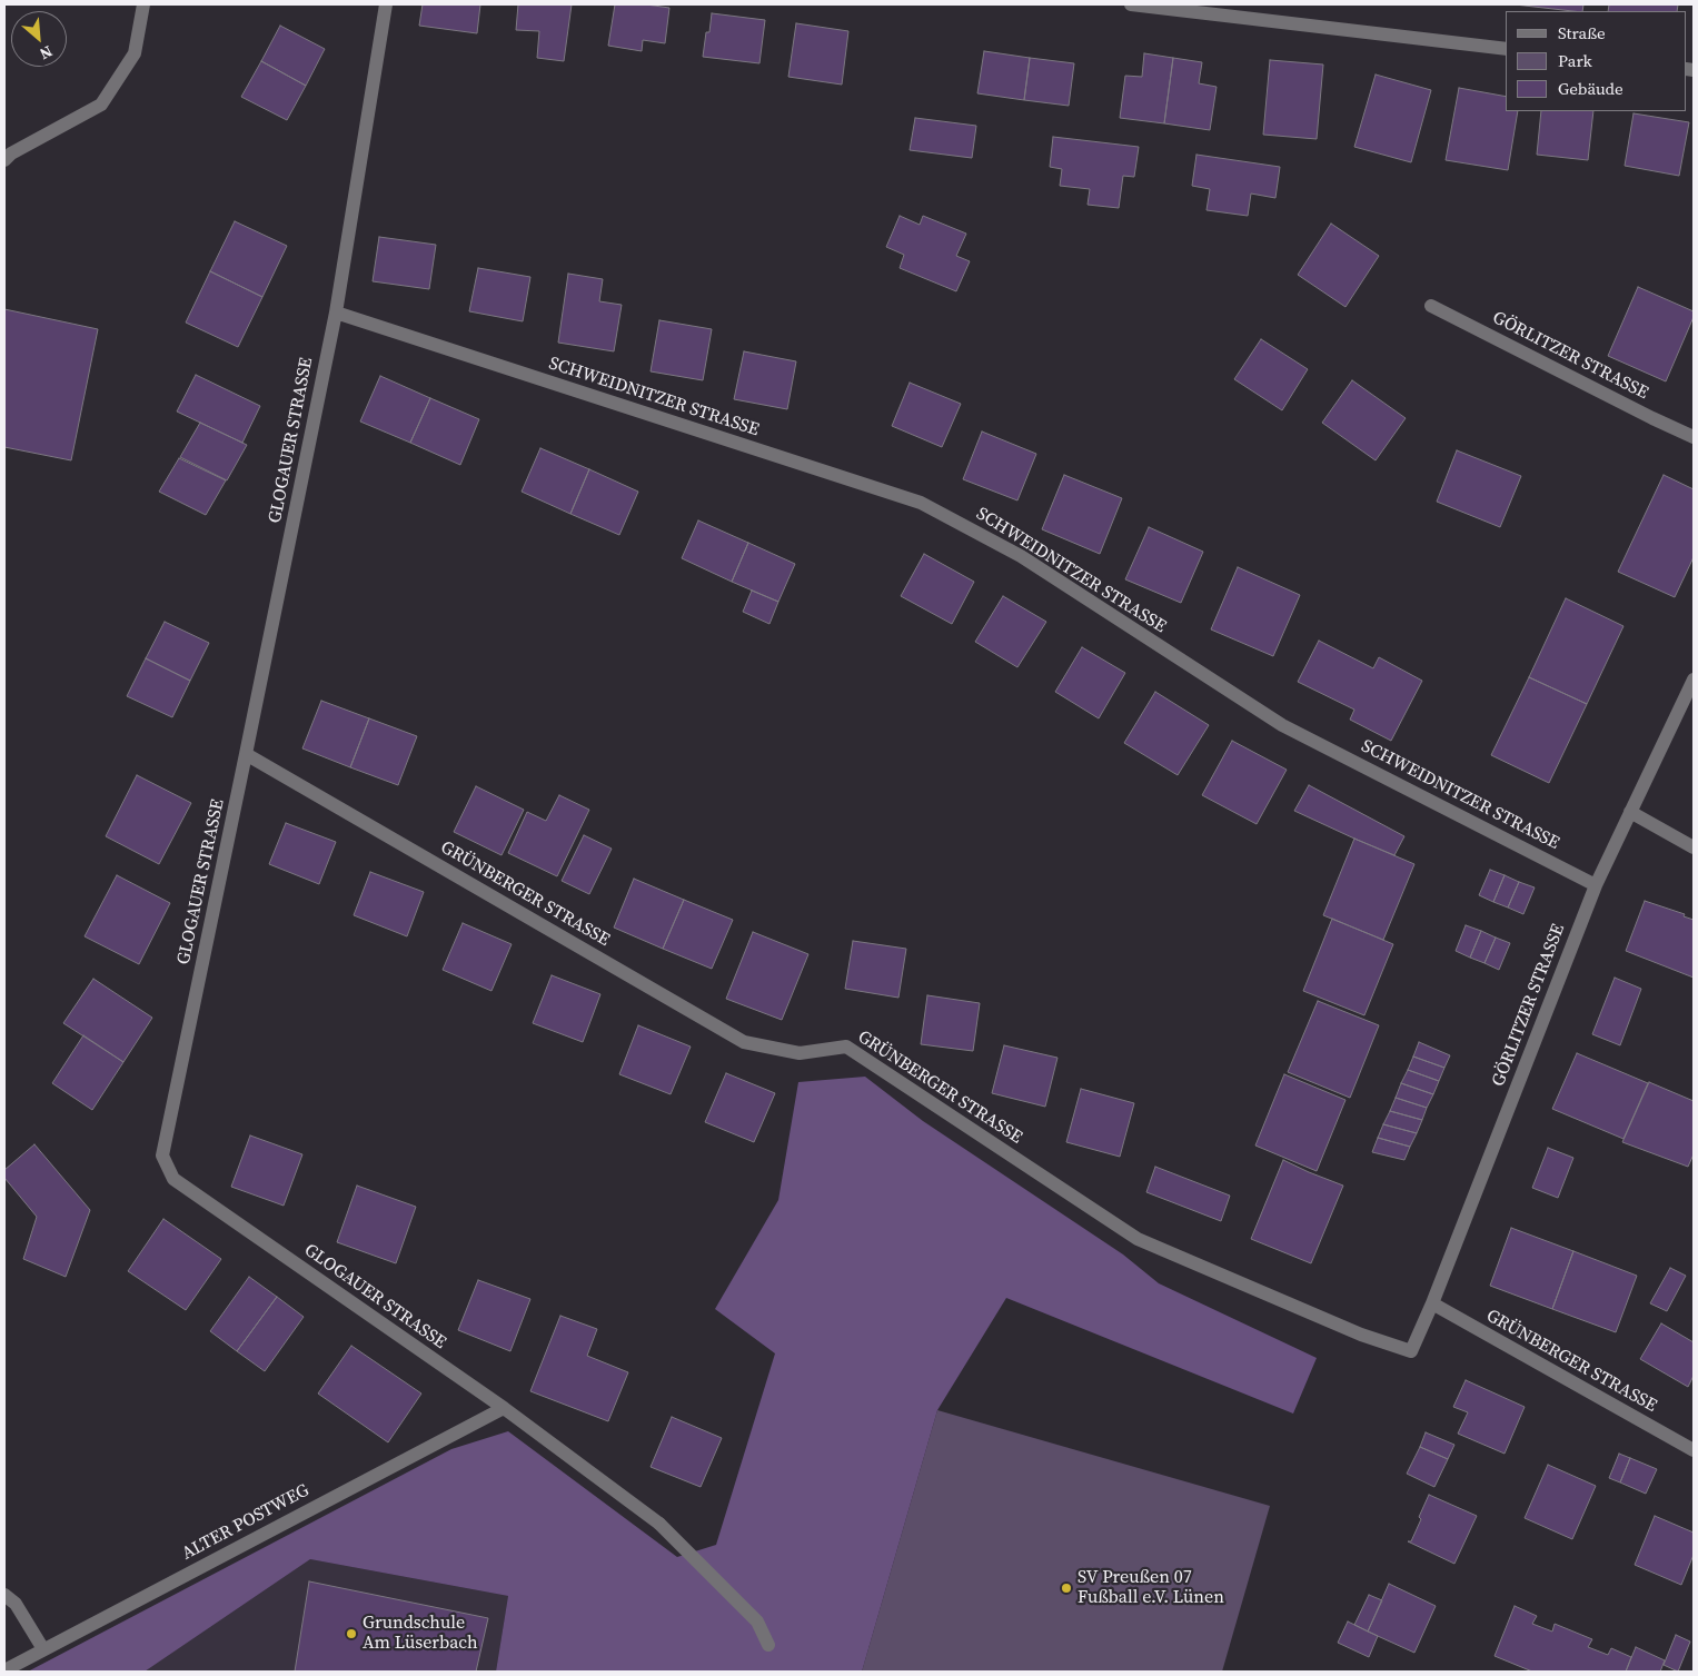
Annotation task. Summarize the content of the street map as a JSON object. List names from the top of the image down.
{
  "streets": {
    "street": [
      "GÖRLITZER STRASSE",
      "SCHWEIDNITZER STRASSE",
      "GLOGAUER STRASSE",
      "GRÜNBERGER STRASSE",
      "ALTER POSTWEG"
    ]
  },
  "crossings": [
    ["GÖRLITZER STRASSE", "SCHWEIDNITZER STRASSE"],
    ["GÖRLITZER STRASSE", "GRÜNBERGER STRASSE"],
    ["SCHWEIDNITZER STRASSE", "GLOGAUER STRASSE"],
    ["GLOGAUER STRASSE", "GRÜNBERGER STRASSE"],
    ["GLOGAUER STRASSE", "ALTER POSTWEG"]
  ],
  "places": ["SV Preußen 07 Fußball e.V. Lünen", "Grundschule Am Lüserbach"],
  "legend": ["Straße", "Park", "Gebäude"],
  "north": "bottom right"
}
